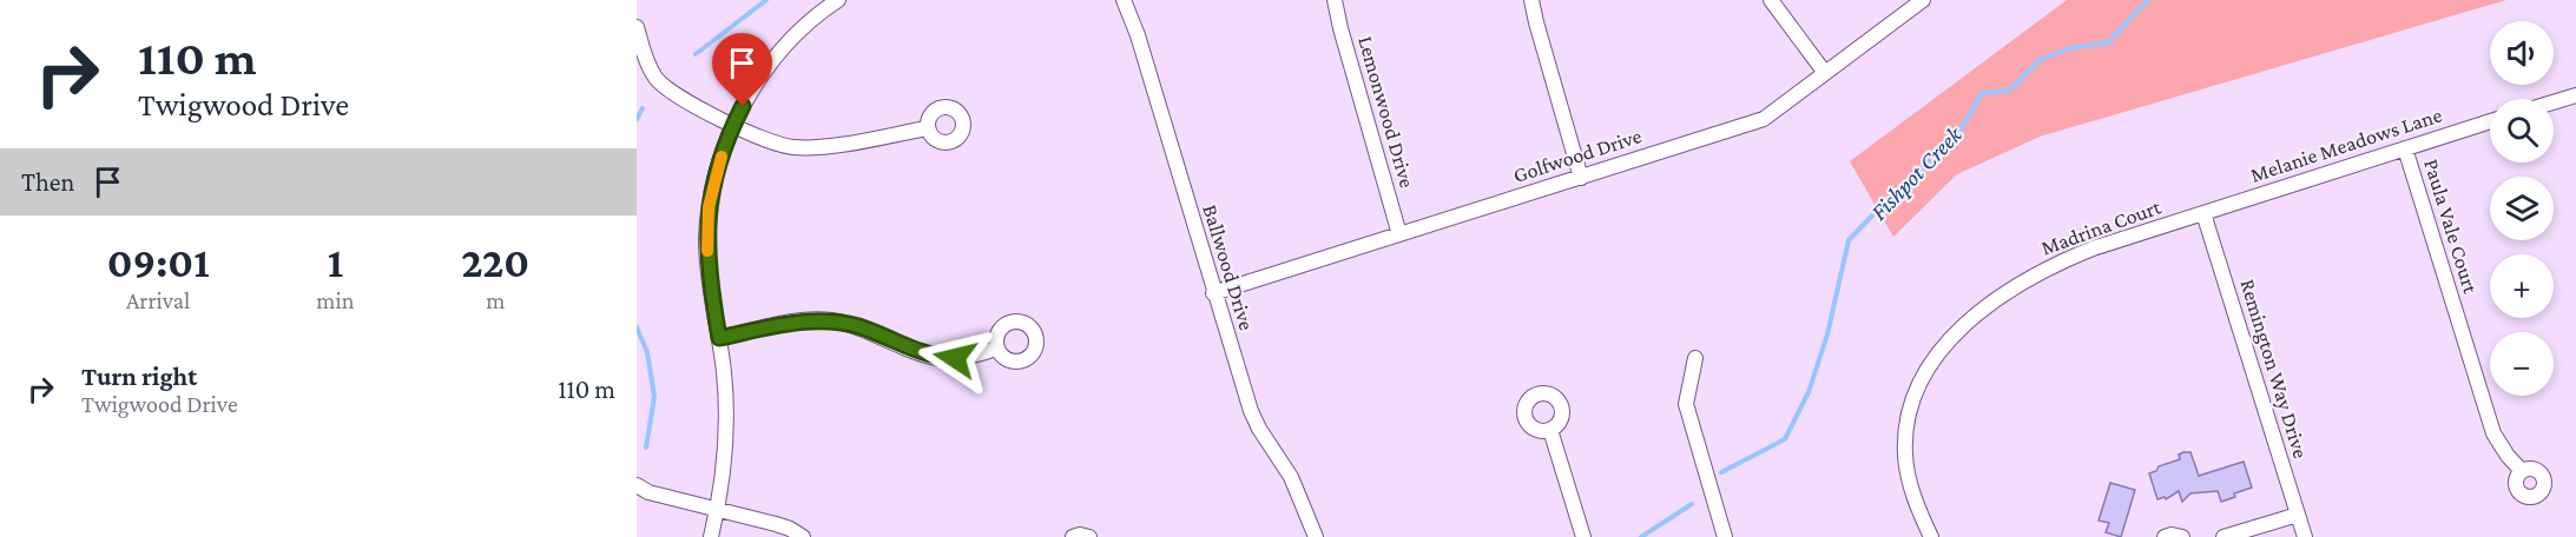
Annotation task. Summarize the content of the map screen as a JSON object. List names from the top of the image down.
{
  "streets": {
    "street": [
      "Lemonwood Drive",
      "Melanie Meadows Lane",
      "Golfwood Drive",
      "Paula Vale Court",
      "Madrina Court",
      "Ballwood Drive",
      "Remington Way Drive"
    ]
  },
  "crossings": [
    ["Lemonwood Drive", "Golfwood Drive"],
    ["Melanie Meadows Lane", "Paula Vale Court"],
    ["Melanie Meadows Lane", "Madrina Court"],
    ["Melanie Meadows Lane", "Remington Way Drive"],
    ["Golfwood Drive", "Ballwood Drive"],
    ["Madrina Court", "Remington Way Drive"]
  ],
  "water": ["Fishpot Creek"],
  "page": {
    "turn": ["110 m", "Twigwood Drive"],
    "map_buttons": ["+", "−"],
    "then": "Then",
    "eta": [
      "09:01",
      "Arrival",
      "1",
      "min",
      "220",
      "m"
    ],
    "list": [
      {
        "name": "Turn right",
        "note": "Twigwood Drive",
        "value": "110 m"
      }
    ]
  }
}
